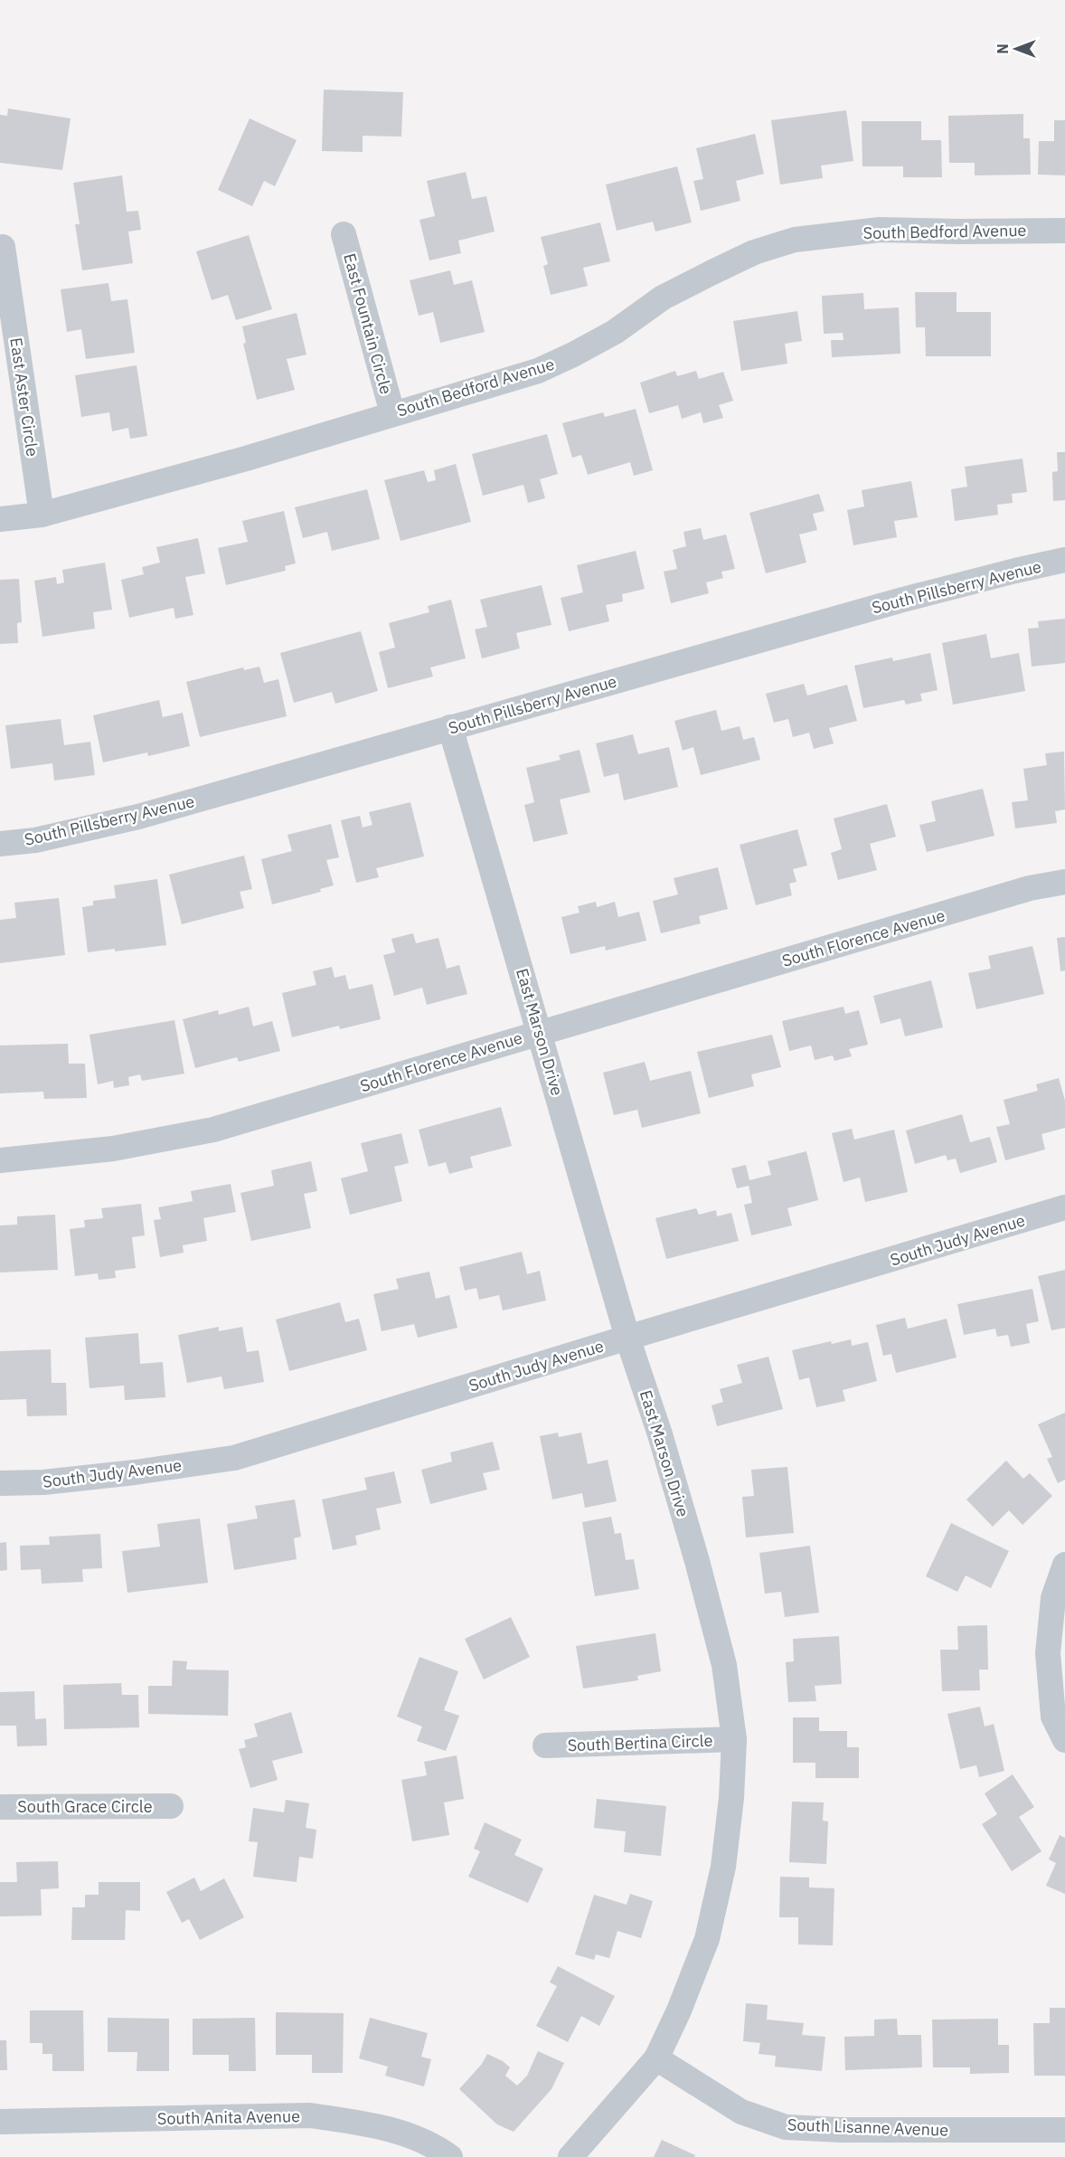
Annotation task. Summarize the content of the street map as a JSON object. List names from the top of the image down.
{
  "streets": {
    "street": [
      "South Bedford Avenue",
      "East Fountain Circle",
      "East Aster Circle",
      "South Pillsberry Avenue",
      "South Florence Avenue",
      "East Marson Drive",
      "South Judy Avenue",
      "South Bertina Circle",
      "South Grace Circle",
      "South Anita Avenue",
      "South Lisanne Avenue"
    ]
  },
  "crossings": [
    ["South Bedford Avenue", "East Fountain Circle"],
    ["South Bedford Avenue", "East Aster Circle"],
    ["South Pillsberry Avenue", "East Marson Drive"],
    ["South Florence Avenue", "East Marson Drive"],
    ["East Marson Drive", "South Judy Avenue"],
    ["East Marson Drive", "South Bertina Circle"],
    ["East Marson Drive", "South Lisanne Avenue"]
  ],
  "north": "left"
}
